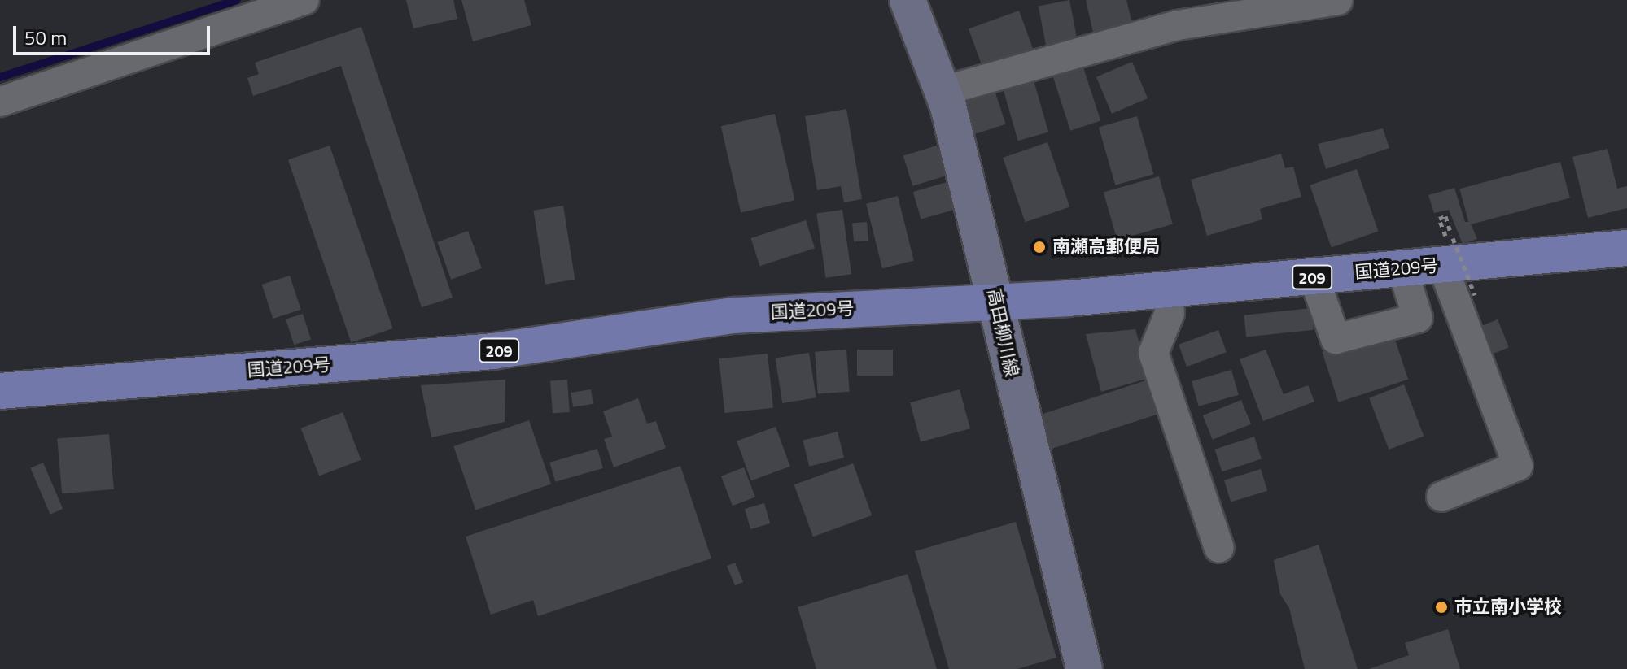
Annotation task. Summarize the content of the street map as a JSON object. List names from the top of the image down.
{
  "streets": {
    "highway": ["国道209号", "209"],
    "main road": ["高田柳川線"]
  },
  "crossings": [
    ["国道209号", "高田柳川線"]
  ],
  "places": ["南瀬高郵便局", "市立南小学校"],
  "scale_bar": "50 m"
}
